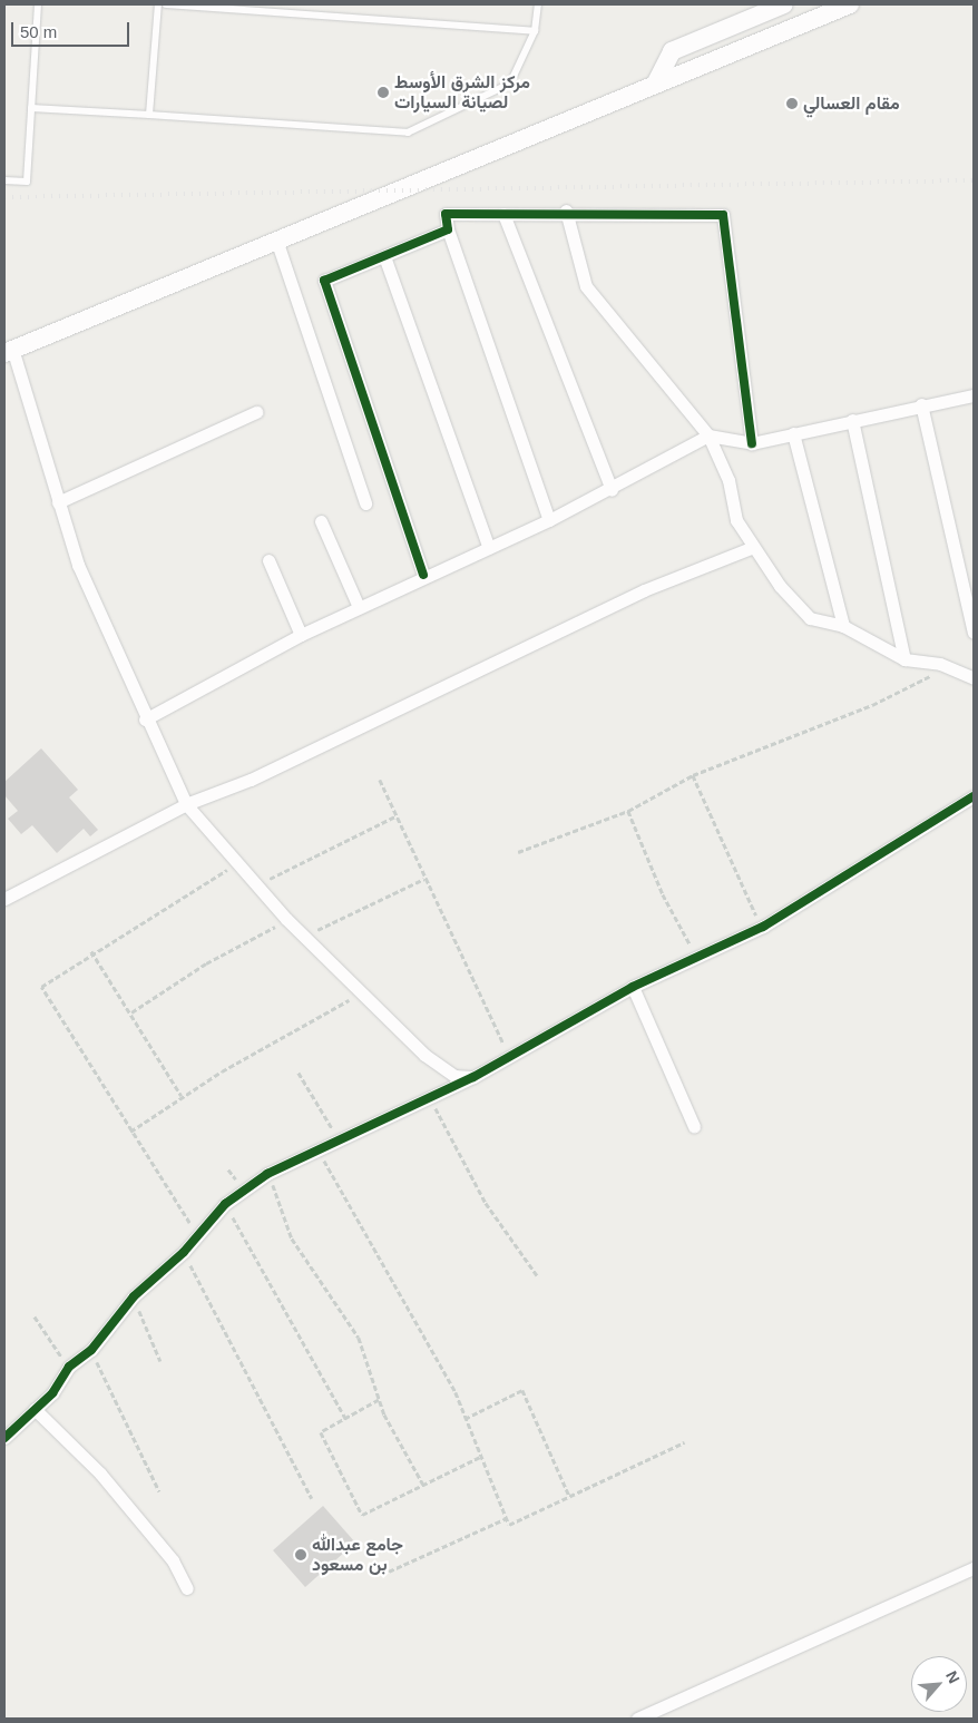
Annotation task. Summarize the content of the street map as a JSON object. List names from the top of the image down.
{
  "places": ["مركز الشرق الأوسط لصيانة السيارات", "مقام العسالي", "جامع عبدالله بن مسعود"],
  "scale_bar": "50 m",
  "north": "top right"
}
